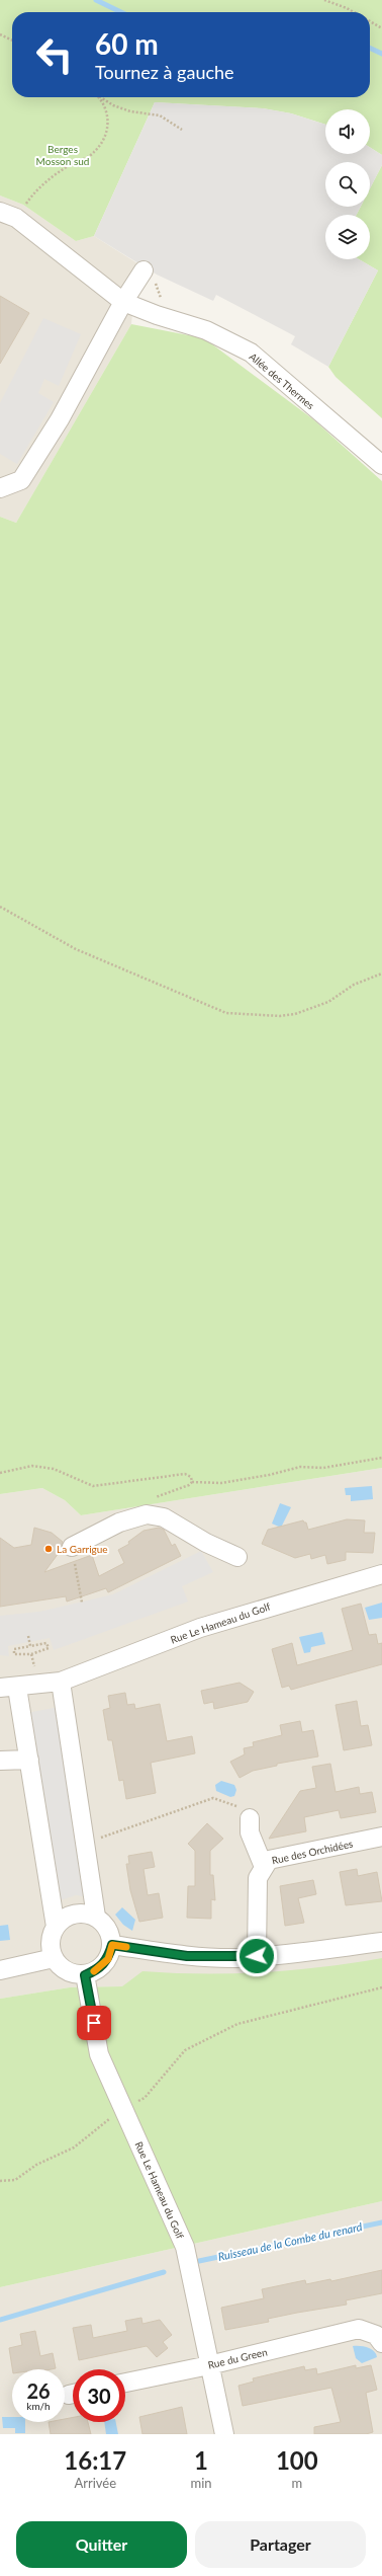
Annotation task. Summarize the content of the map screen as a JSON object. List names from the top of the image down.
{
  "streets": {
    "street": [
      "Allée des Thermes",
      "Rue Le Hameau du Golf",
      "Rue des Orchidées",
      "Rue du Green"
    ]
  },
  "crossings": [
    ["Rue Le Hameau du Golf", "Rue du Green"]
  ],
  "water": ["Ruisseau de la Combe du renard"],
  "parks": ["Berges Mosson sud"],
  "places": ["La Garrigue"],
  "page": {
    "turn": ["60 m", "Tournez à gauche"],
    "speed": "26 km/h",
    "limit": "30",
    "eta": [
      "16:17",
      "Arrivée",
      "1",
      "min",
      "100",
      "m"
    ],
    "buttons": ["Quitter", "Partager"]
  }
}
